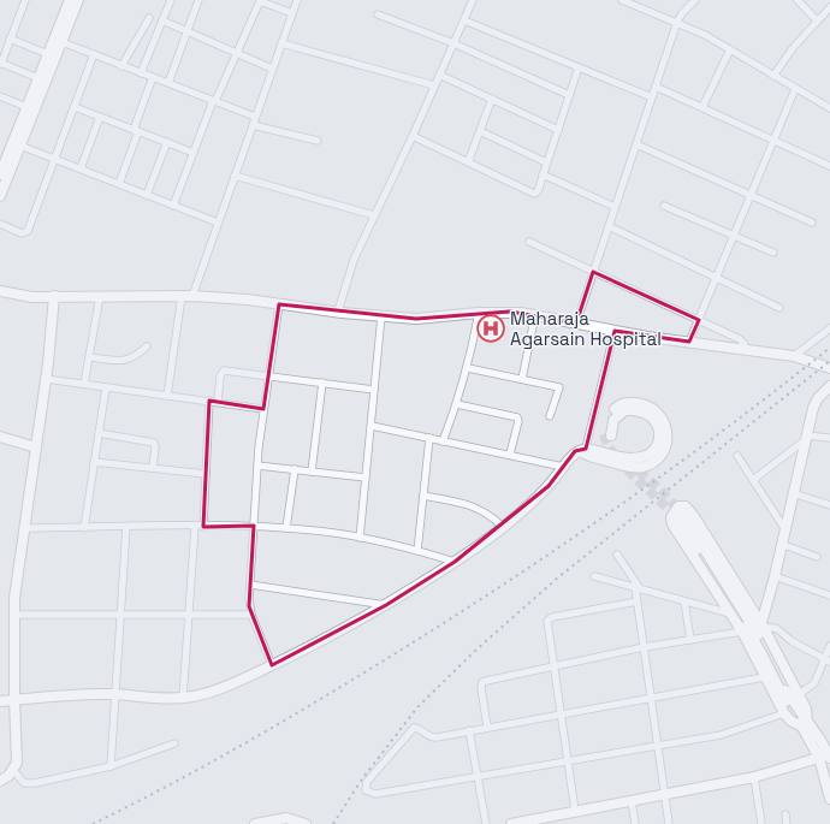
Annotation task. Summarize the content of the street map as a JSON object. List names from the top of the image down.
{
  "places": {
    "hospital": ["Maharaja Agarsain Hospital"]
  }
}
